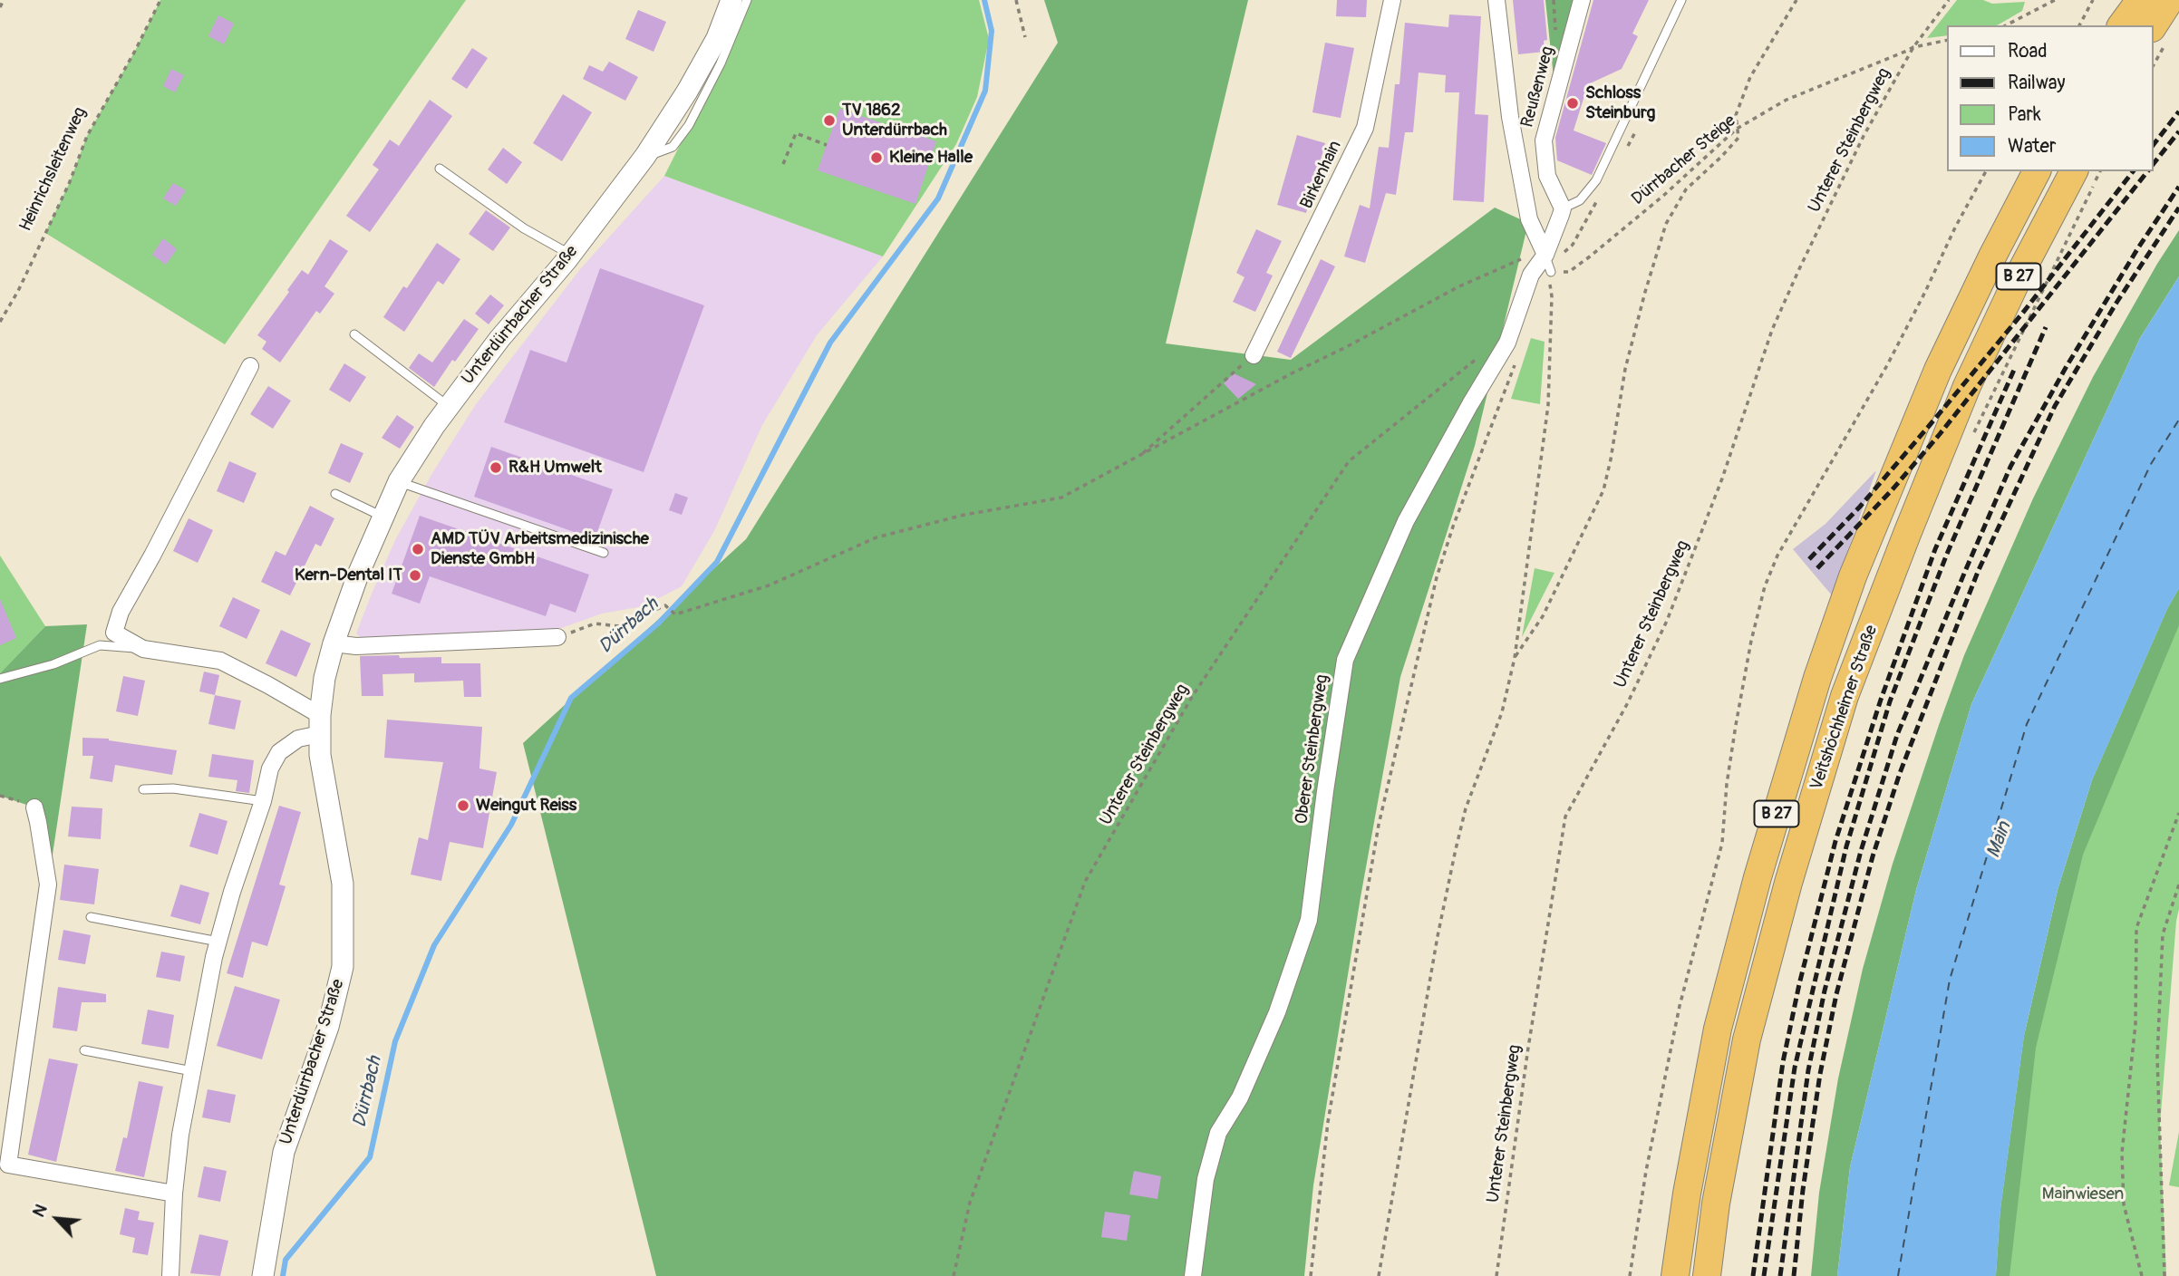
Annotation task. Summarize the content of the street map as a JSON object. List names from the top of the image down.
{
  "streets": {
    "highway": ["B 27", "Veitshöchheimer Straße"],
    "street": [
      "Reußenweg",
      "Birkenhain",
      "Unterdürrbacher Straße",
      "Oberer Steinbergweg"
    ],
    "path": ["Unterer Steinbergweg", "Dürrbacher Steige", "Heinrichsleitenweg"]
  },
  "crossings": [
    ["Unterer Steinbergweg", "Dürrbacher Steige"]
  ],
  "water": ["Dürrbach", "Main"],
  "parks": ["Mainwiesen"],
  "places": [
    "Schloss Steinburg",
    "TV 1862 Unterdürrbach",
    "Kleine Halle",
    "R&H Umwelt",
    "AMD TÜV Arbeitsmedizinische Dienste GmbH",
    "Kern-Dental IT",
    "Weingut Reiss"
  ],
  "legend": [
    "Road",
    "Railway",
    "Park",
    "Water"
  ],
  "north": "top left"
}
